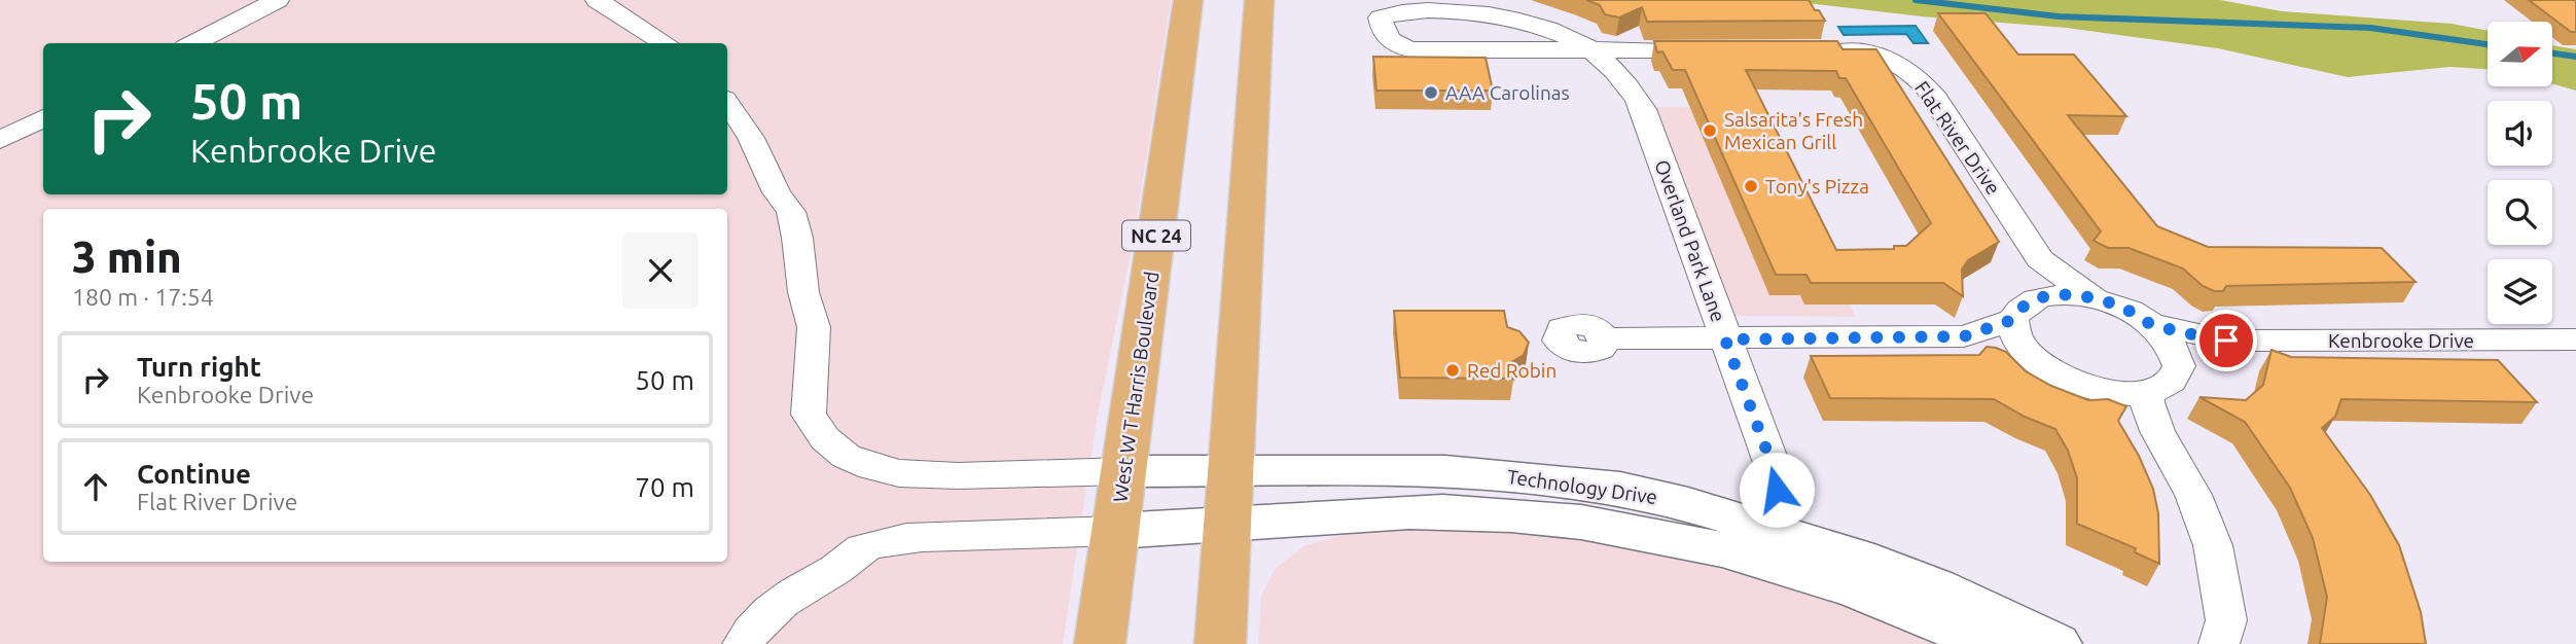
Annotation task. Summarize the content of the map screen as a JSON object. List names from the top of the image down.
{
  "streets": {
    "main road": ["NC 24", "West W T Harris Boulevard"],
    "street": [
      "Flat River Drive",
      "Overland Park Lane",
      "Kenbrooke Drive",
      "Technology Drive"
    ]
  },
  "crossings": [
    ["Flat River Drive", "Kenbrooke Drive"],
    ["Overland Park Lane", "Technology Drive"],
    ["West W T Harris Boulevard", "Technology Drive"]
  ],
  "places": [
    "AAA Carolinas",
    "Salsarita's Fresh Mexican Grill",
    "Tony's Pizza",
    "Red Robin"
  ],
  "north": "right",
  "page": {
    "turn": ["50 m", "Kenbrooke Drive"],
    "heading": ["3 min", "180 m · 17:54"],
    "list": [
      {
        "name": "Turn right",
        "note": "Kenbrooke Drive",
        "value": "50 m"
      },
      {
        "name": "Continue",
        "note": "Flat River Drive",
        "value": "70 m"
      }
    ]
  }
}
